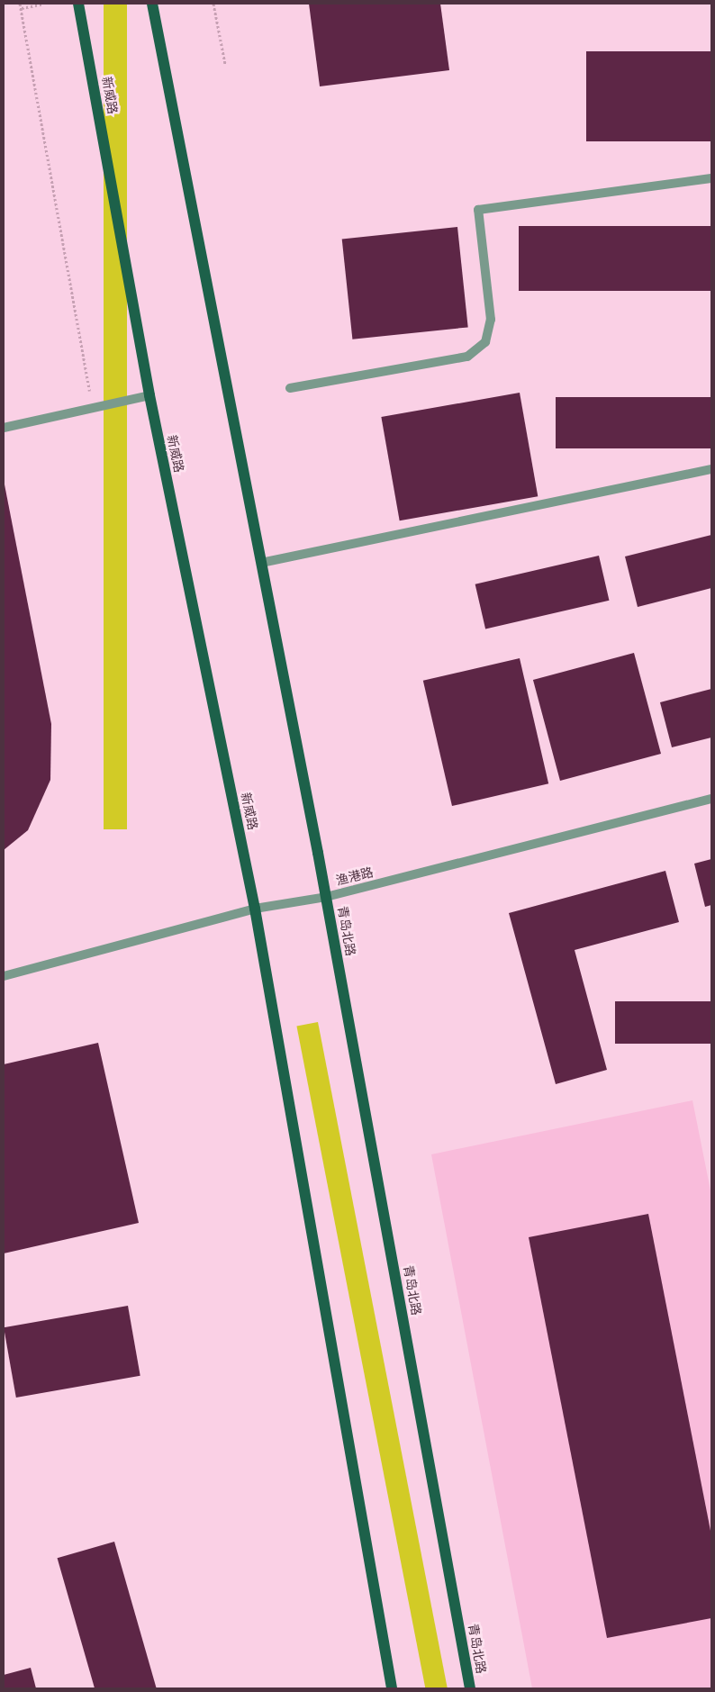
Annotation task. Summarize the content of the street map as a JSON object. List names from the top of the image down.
{
  "streets": {
    "main road": ["新威路", "青岛北路"],
    "street": ["渔港路"]
  },
  "crossings": [
    ["新威路", "渔港路"],
    ["渔港路", "青岛北路"]
  ]
}
